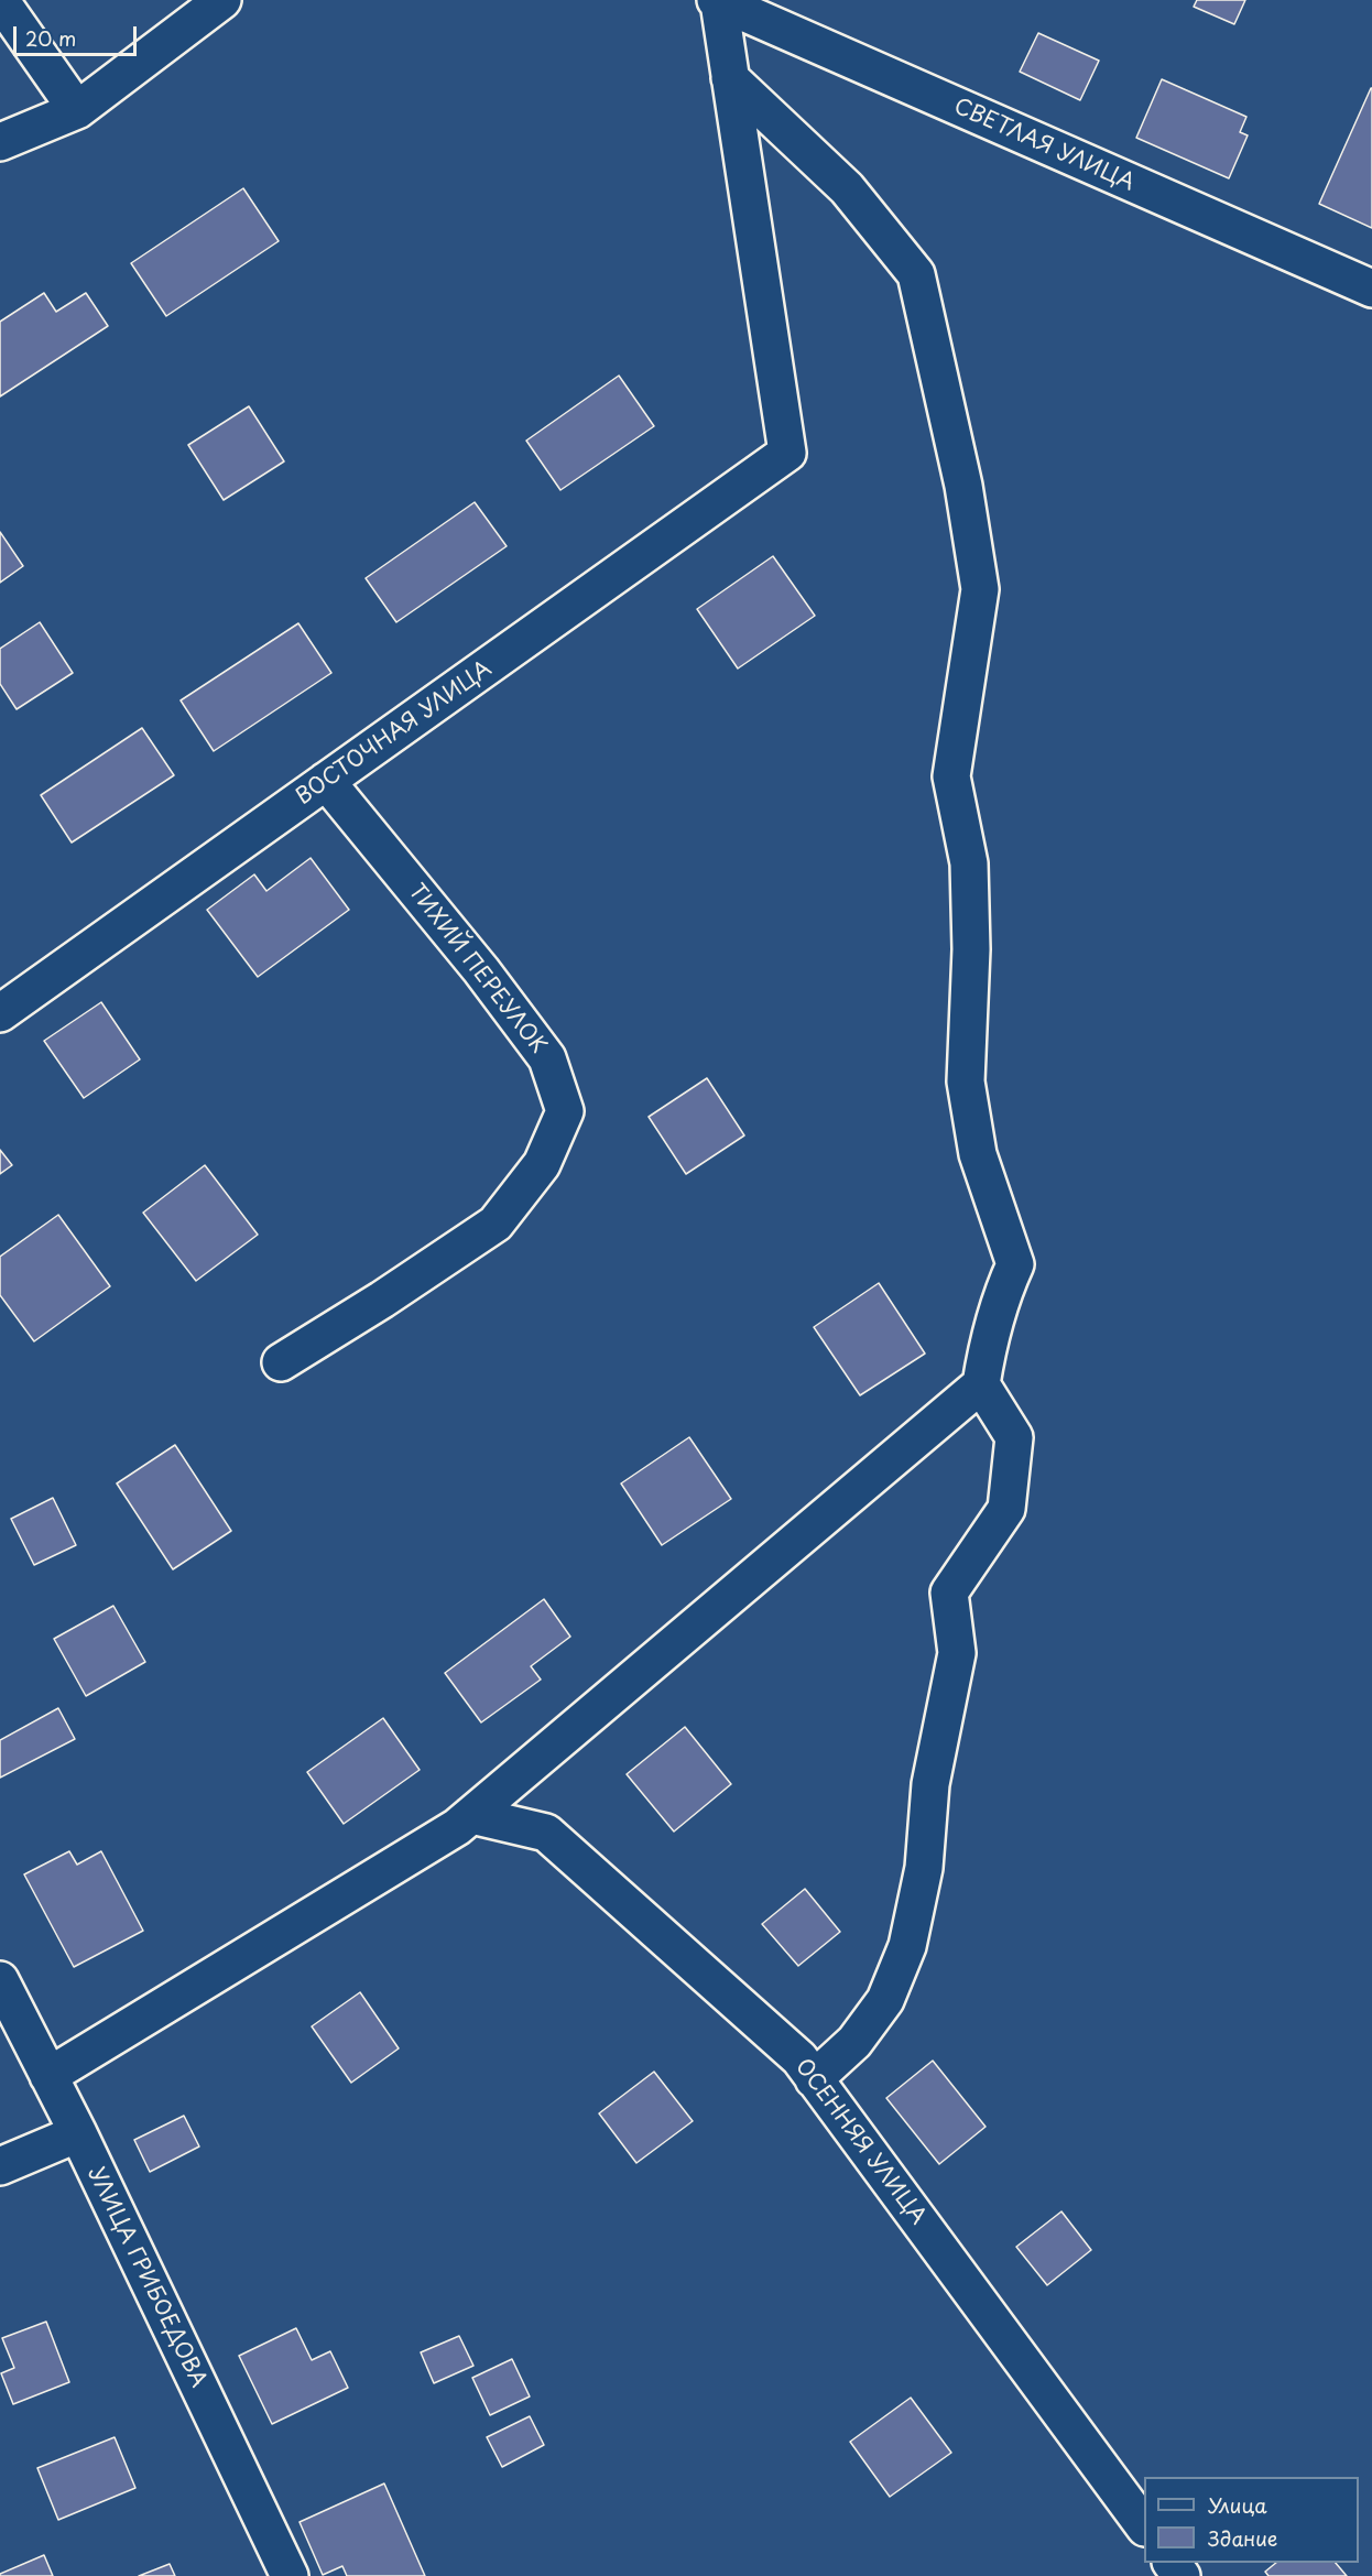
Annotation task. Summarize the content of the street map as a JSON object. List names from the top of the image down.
{
  "streets": {
    "street": [
      "СВЕТЛАЯ УЛИЦА",
      "ВОСТОЧНАЯ УЛИЦА",
      "ТИХИЙ ПЕРЕУЛОК",
      "ОСЕННЯЯ УЛИЦА",
      "УЛИЦА ГРИБОЕДОВА"
    ]
  },
  "crossings": [
    ["ВОСТОЧНАЯ УЛИЦА", "ТИХИЙ ПЕРЕУЛОК"]
  ],
  "legend": ["Улица", "Здание"],
  "scale_bar": "20 m"
}
